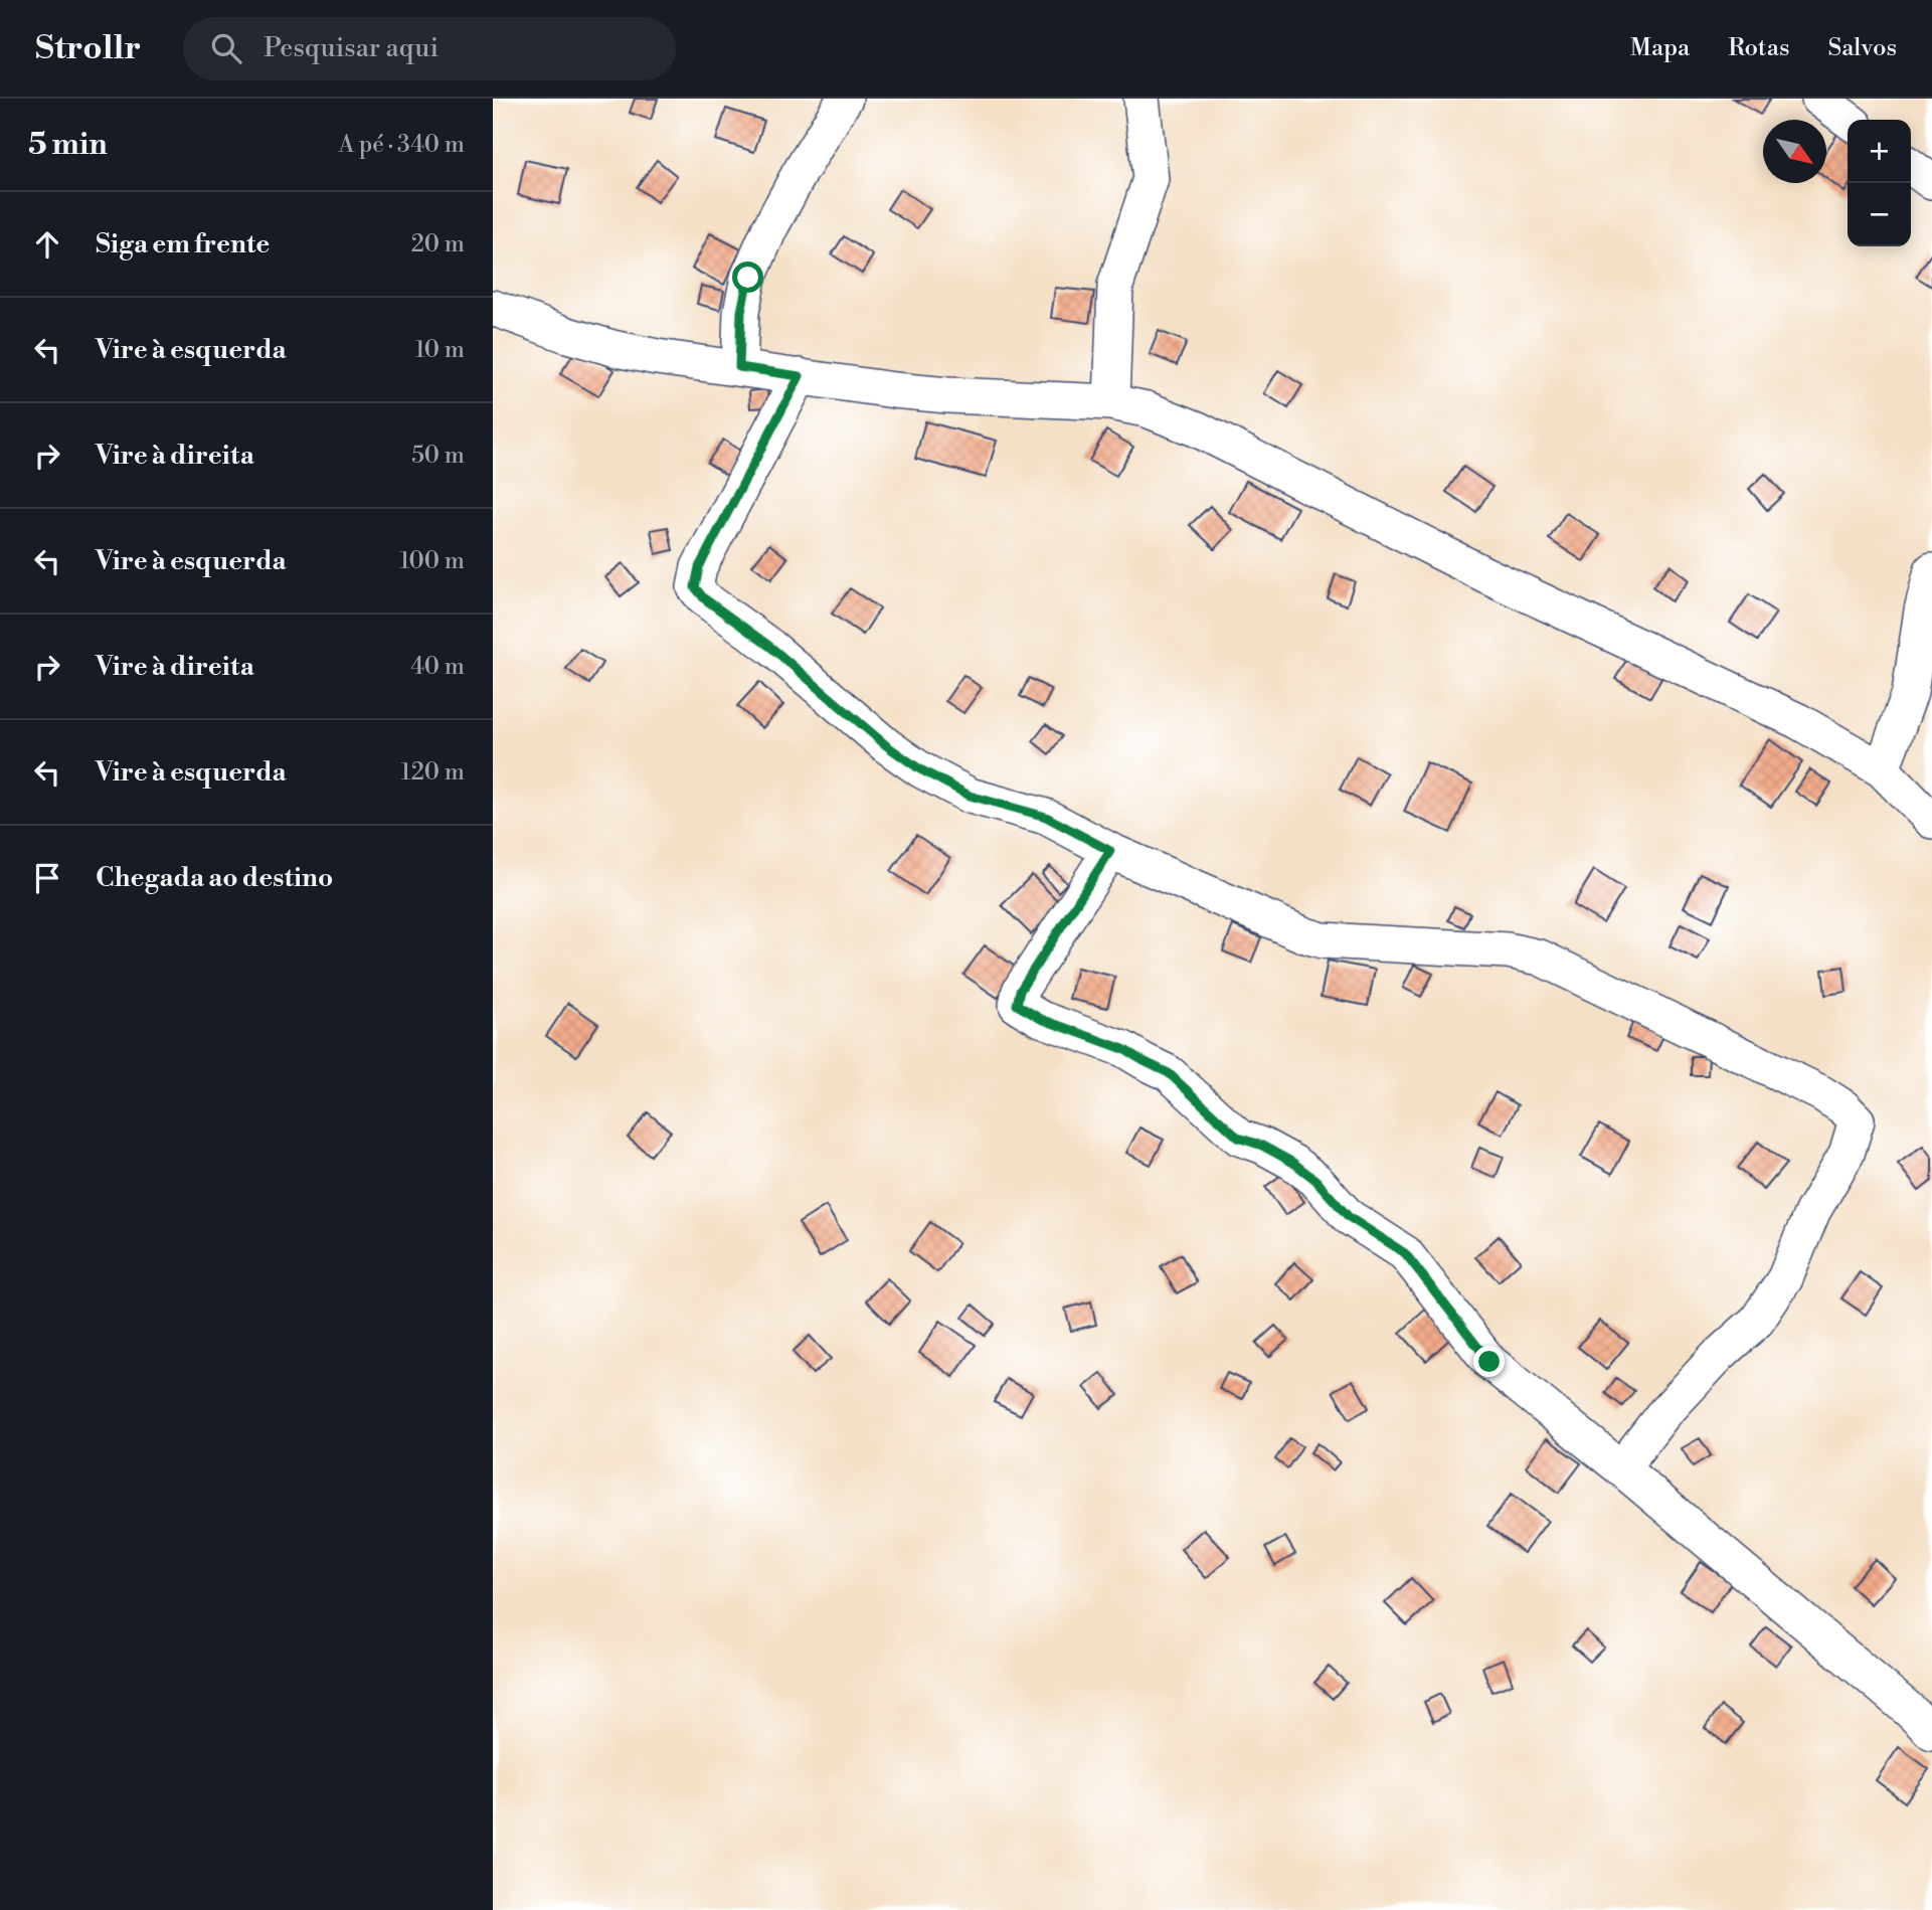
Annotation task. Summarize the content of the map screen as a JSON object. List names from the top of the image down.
{
  "north": "bottom right",
  "page": {
    "header": "Strollr",
    "search": "Pesquisar aqui",
    "nav": ["Mapa", "Rotas", "Salvos"],
    "heading": ["5 min", "A pé · 340 m"],
    "map_buttons": ["+", "−"],
    "list": [
      ["Siga em frente", "20 m"],
      ["Vire à esquerda", "10 m"],
      ["Vire à direita", "50 m"],
      ["Vire à esquerda", "100 m"],
      ["Vire à direita", "40 m"],
      ["Vire à esquerda", "120 m"],
      "Chegada ao destino"
    ]
  }
}
